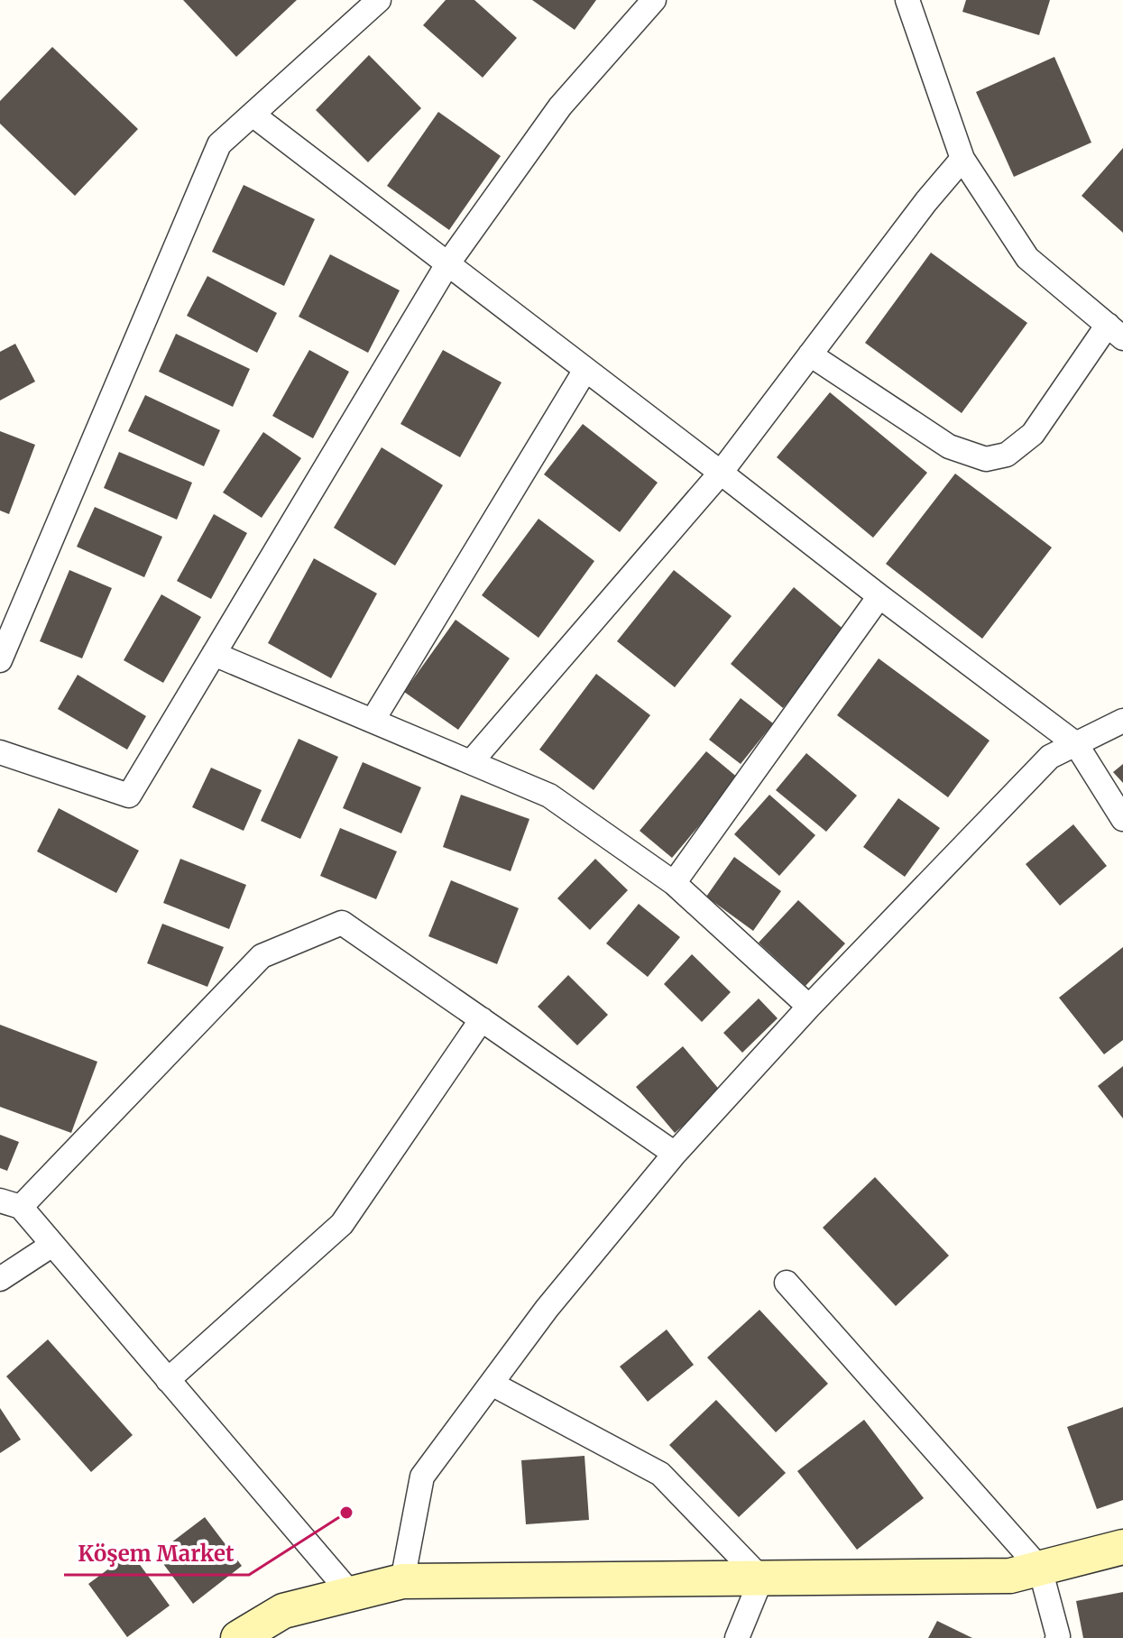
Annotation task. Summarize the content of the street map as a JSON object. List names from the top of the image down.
{
  "places": ["Köşem Market"]
}
